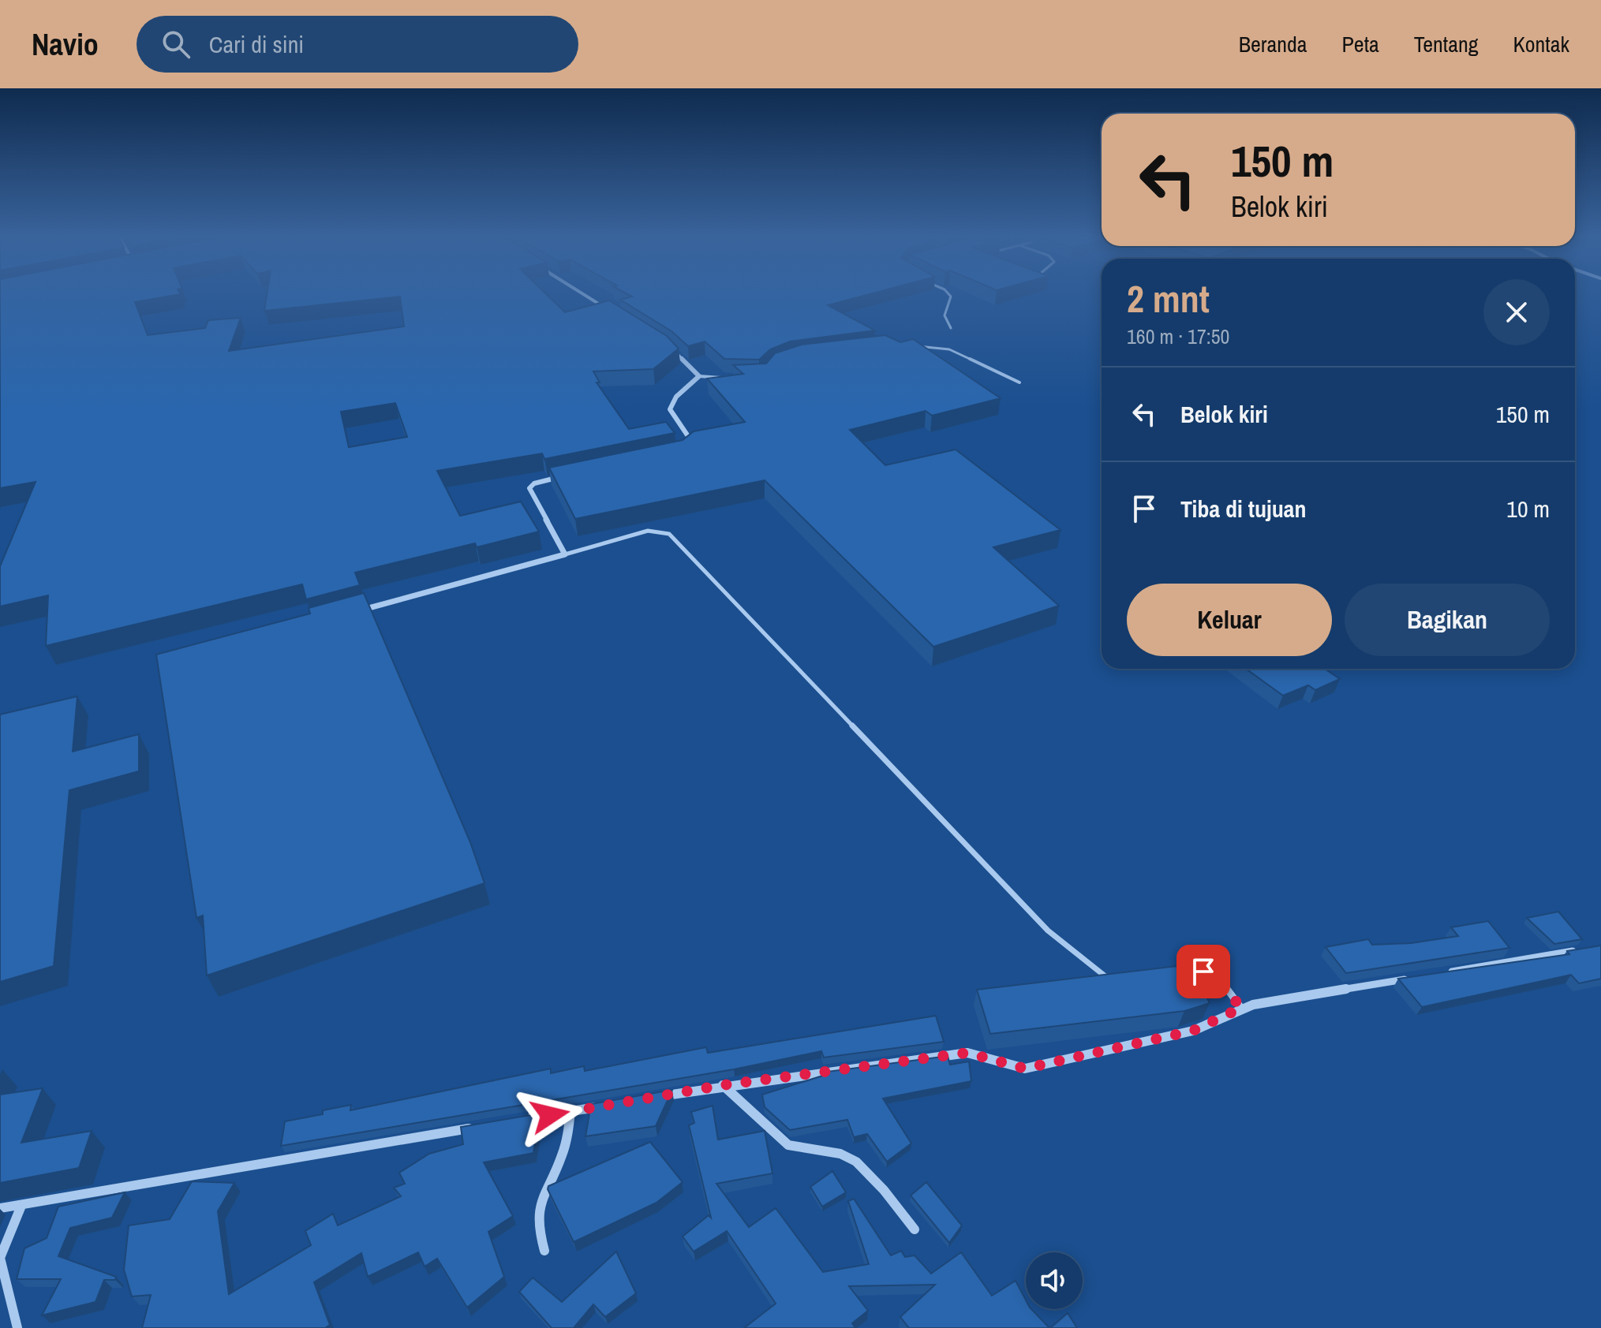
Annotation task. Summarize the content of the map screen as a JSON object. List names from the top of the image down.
{
  "page": {
    "header": "Navio",
    "search": "Cari di sini",
    "nav": [
      "Beranda",
      "Peta",
      "Tentang",
      "Kontak"
    ],
    "turn": ["150 m", "Belok kiri"],
    "heading": ["2 mnt", "160 m · 17:50"],
    "list": [
      {
        "name": "Belok kiri",
        "value": "150 m"
      },
      {
        "name": "Tiba di tujuan",
        "value": "10 m"
      }
    ],
    "buttons": ["Keluar", "Bagikan"]
  }
}
